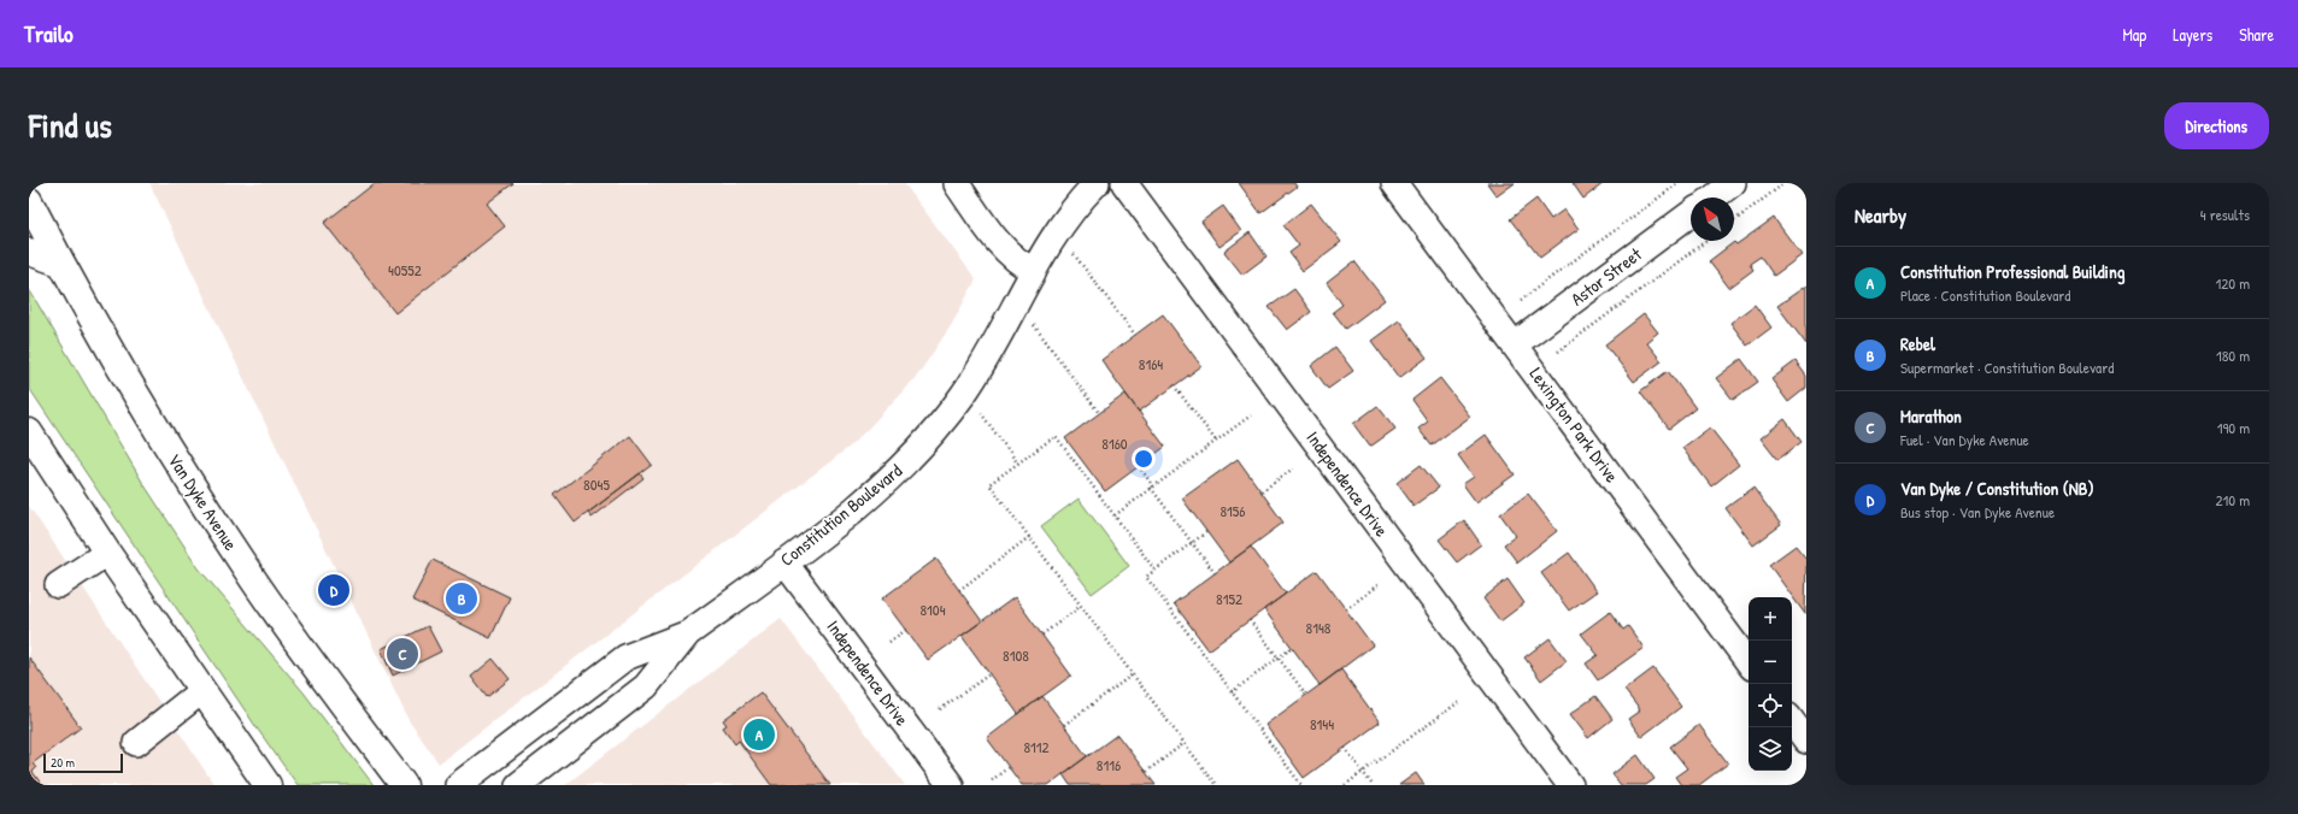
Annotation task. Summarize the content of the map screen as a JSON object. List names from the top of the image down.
{
  "streets": {
    "main road": ["Van Dyke Avenue"],
    "street": [
      "Astor Street",
      "Lexington Park Drive",
      "Independence Drive",
      "Constitution Boulevard"
    ]
  },
  "crossings": [
    ["Astor Street", "Lexington Park Drive"],
    ["Independence Drive", "Constitution Boulevard"]
  ],
  "house_numbers": [
    "40552",
    "8164",
    "8160",
    "8045",
    "8156",
    "8152",
    "8104",
    "8148",
    "8108",
    "8144",
    "8112",
    "8116"
  ],
  "scale_bar": "20 m",
  "north": "top left",
  "page": {
    "header": "Trailo",
    "nav": ["Map", "Layers", "Share"],
    "title": "Find us",
    "buttons": "Directions",
    "heading": ["Nearby", "4 results"],
    "list": [
      {
        "mark": "A",
        "name": "Constitution Professional Building",
        "note": "Place · Constitution Boulevard",
        "value": "120 m"
      },
      {
        "mark": "B",
        "name": "Rebel",
        "note": "Supermarket · Constitution Boulevard",
        "value": "180 m"
      },
      {
        "mark": "C",
        "name": "Marathon",
        "note": "Fuel · Van Dyke Avenue",
        "value": "190 m"
      },
      {
        "mark": "D",
        "name": "Van Dyke / Constitution (NB)",
        "note": "Bus stop · Van Dyke Avenue",
        "value": "210 m"
      }
    ],
    "pins": [
      "D",
      "B",
      "C",
      "A"
    ],
    "map_buttons": ["+", "−"],
    "scale": "20 m"
  }
}
